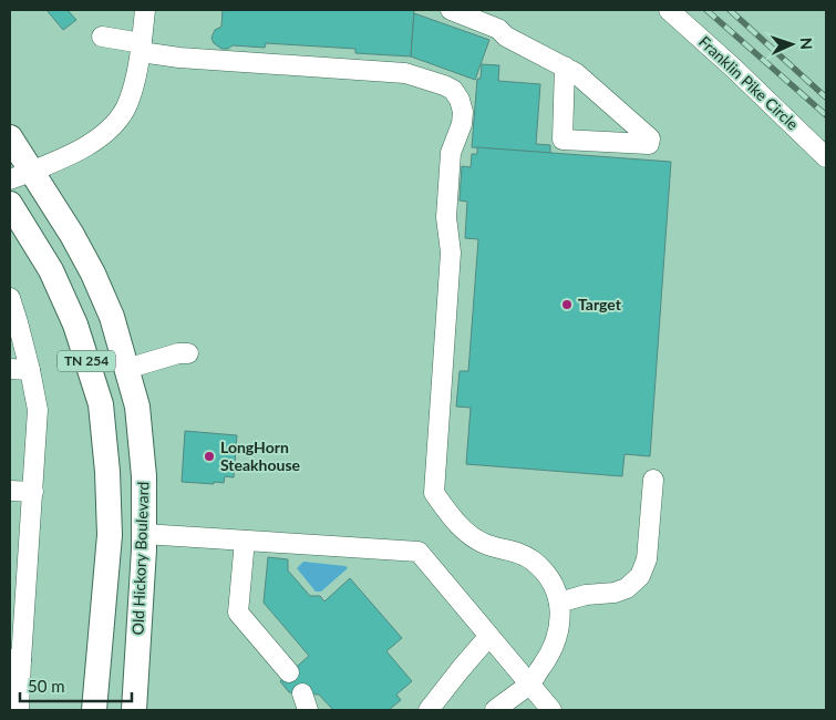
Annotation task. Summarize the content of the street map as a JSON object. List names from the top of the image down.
{
  "streets": {
    "main road": ["TN 254", "Old Hickory Boulevard"],
    "street": ["Franklin Pike Circle"]
  },
  "places": ["Target", "LongHorn Steakhouse"],
  "scale_bar": "50 m",
  "north": "right"
}
